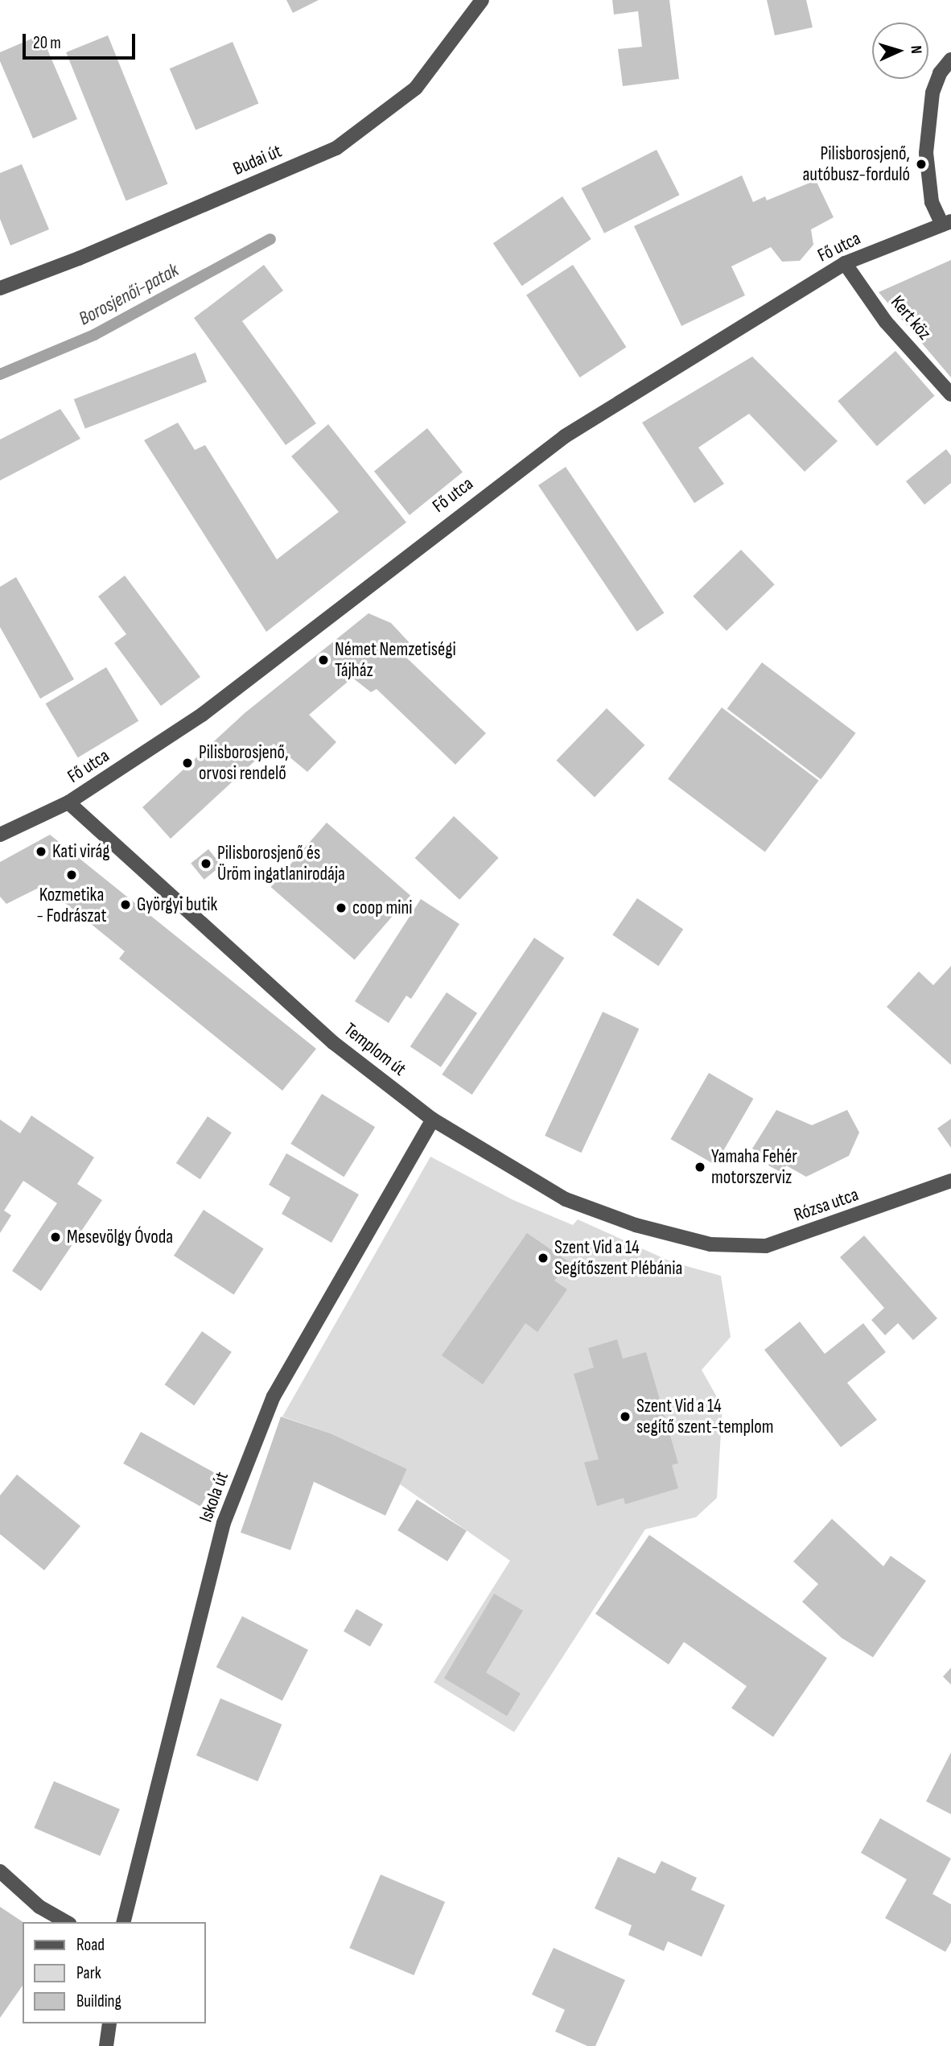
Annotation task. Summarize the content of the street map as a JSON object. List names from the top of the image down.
{
  "streets": {
    "street": [
      "Budai út",
      "Fő utca",
      "Kert köz",
      "Templom út",
      "Rózsa utca",
      "Iskola út"
    ]
  },
  "crossings": [
    ["Fő utca", "Kert köz"],
    ["Fő utca", "Templom út"],
    ["Templom út", "Rózsa utca"],
    ["Templom út", "Iskola út"]
  ],
  "water": ["Borosjenői-patak"],
  "places": [
    "Pilisborosjenő, autóbusz-forduló",
    "Német Nemzetiségi Tájház",
    "Pilisborosjenő, orvosi rendelő",
    "Kati virág",
    "Pilisborosjenő és Üröm ingatlanirodája",
    "Kozmetika - Fodrászat",
    "Györgyi butik",
    "coop mini",
    "Yamaha Fehér motorszerviz",
    "Mesevölgy Óvoda",
    "Szent Vid a 14 Segítőszent Plébánia",
    "Szent Vid a 14 segítő szent-templom"
  ],
  "legend": ["Road", "Park", "Building"],
  "scale_bar": "20 m",
  "north": "right"
}
